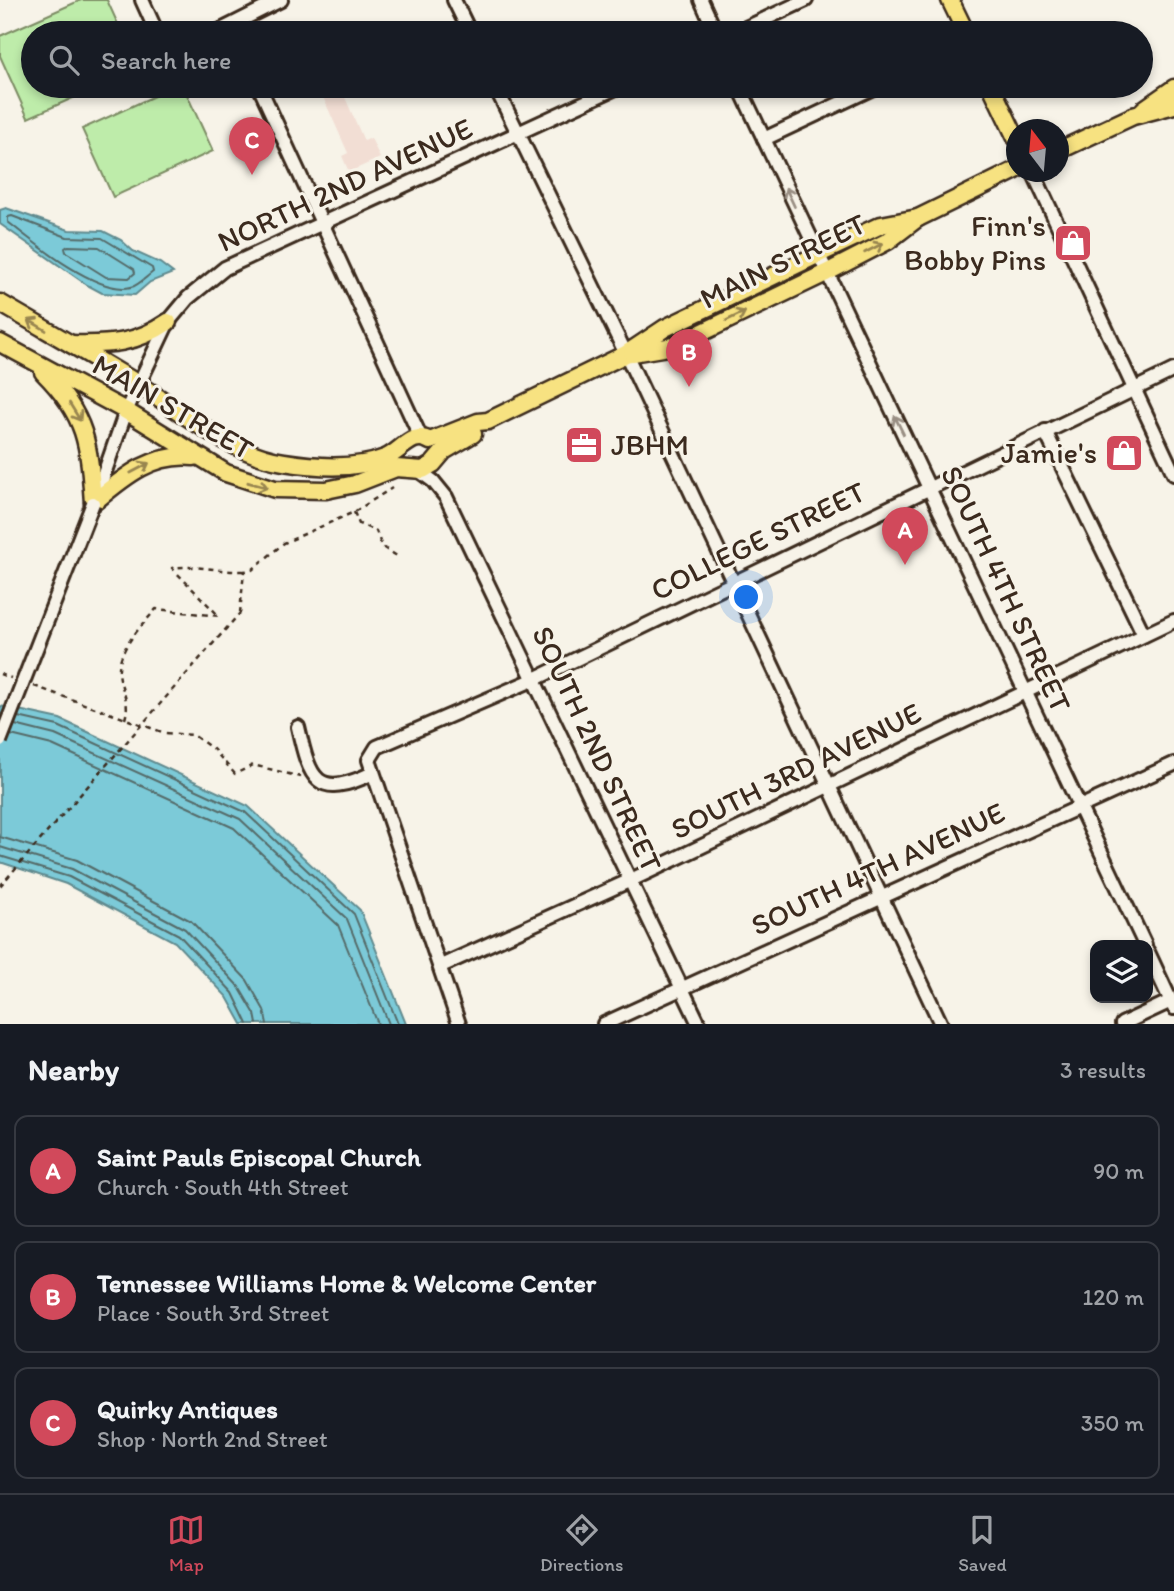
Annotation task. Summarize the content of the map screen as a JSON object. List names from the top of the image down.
{
  "streets": {
    "main road": ["MAIN STREET"],
    "street": [
      "NORTH 2ND AVENUE",
      "COLLEGE STREET",
      "SOUTH 4TH STREET",
      "SOUTH 2ND STREET",
      "SOUTH 3RD AVENUE",
      "SOUTH 4TH AVENUE"
    ]
  },
  "crossings": [
    ["NORTH 2ND AVENUE", "MAIN STREET"],
    ["MAIN STREET", "SOUTH 4TH STREET"],
    ["MAIN STREET", "SOUTH 2ND STREET"],
    ["COLLEGE STREET", "SOUTH 4TH STREET"],
    ["COLLEGE STREET", "SOUTH 2ND STREET"],
    ["SOUTH 4TH STREET", "SOUTH 3RD AVENUE"],
    ["SOUTH 4TH STREET", "SOUTH 4TH AVENUE"],
    ["SOUTH 2ND STREET", "SOUTH 3RD AVENUE"],
    ["SOUTH 2ND STREET", "SOUTH 4TH AVENUE"]
  ],
  "one_way": ["SOUTH 4TH STREET"],
  "places": {
    "shop": ["Finn's Bobby Pins", "Jamie's"],
    "office": ["JBHM"]
  },
  "north": "top",
  "page": {
    "search": "Search here",
    "pins": ["C", "B", "A"],
    "heading": ["Nearby", "3 results"],
    "list": [
      {
        "mark": "A",
        "name": "Saint Pauls Episcopal Church",
        "note": "Church · South 4th Street",
        "value": "90 m"
      },
      {
        "mark": "B",
        "name": "Tennessee Williams Home & Welcome Center",
        "note": "Place · South 3rd Street",
        "value": "120 m"
      },
      {
        "mark": "C",
        "name": "Quirky Antiques",
        "note": "Shop · North 2nd Street",
        "value": "350 m"
      }
    ],
    "nav": ["Map", "Directions", "Saved"]
  }
}
